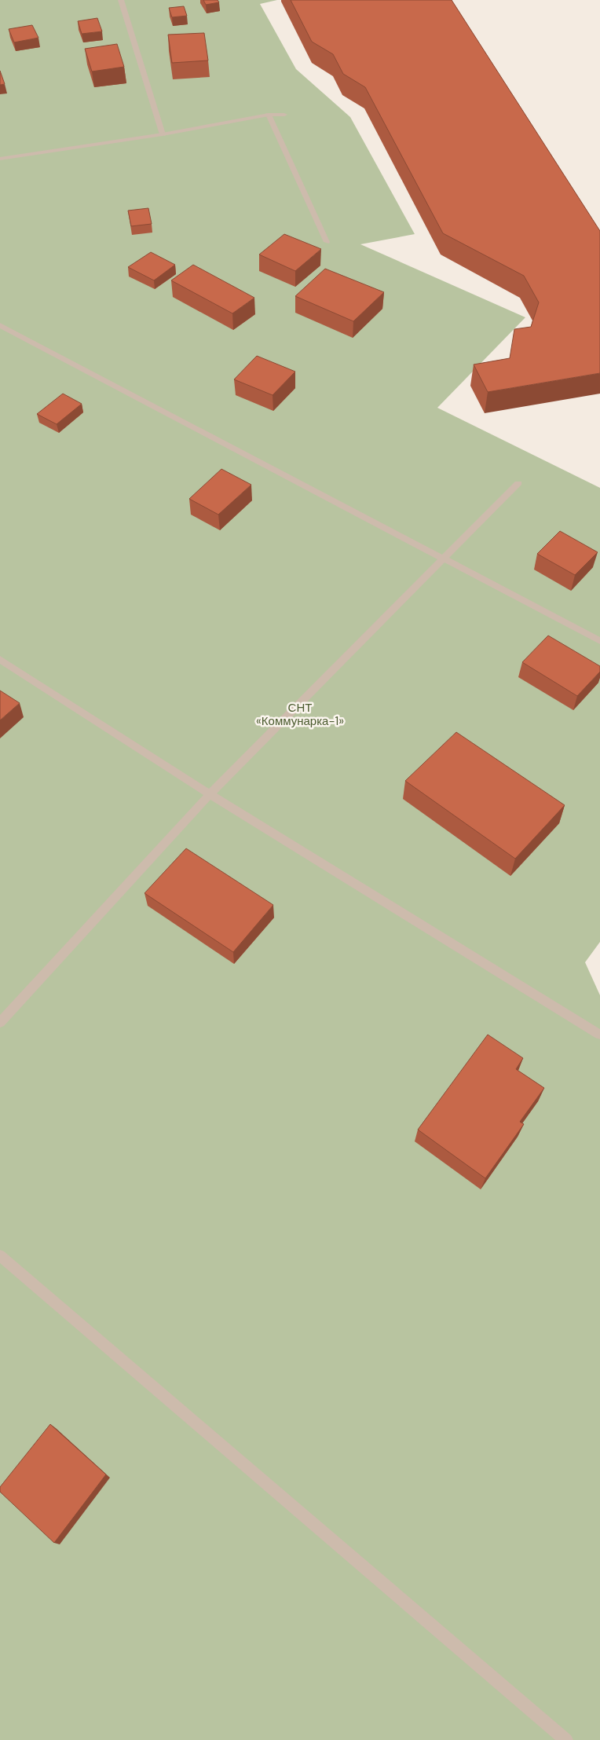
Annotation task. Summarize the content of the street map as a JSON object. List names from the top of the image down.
{
  "parks": ["СНТ «Коммунарка-1»"]
}
